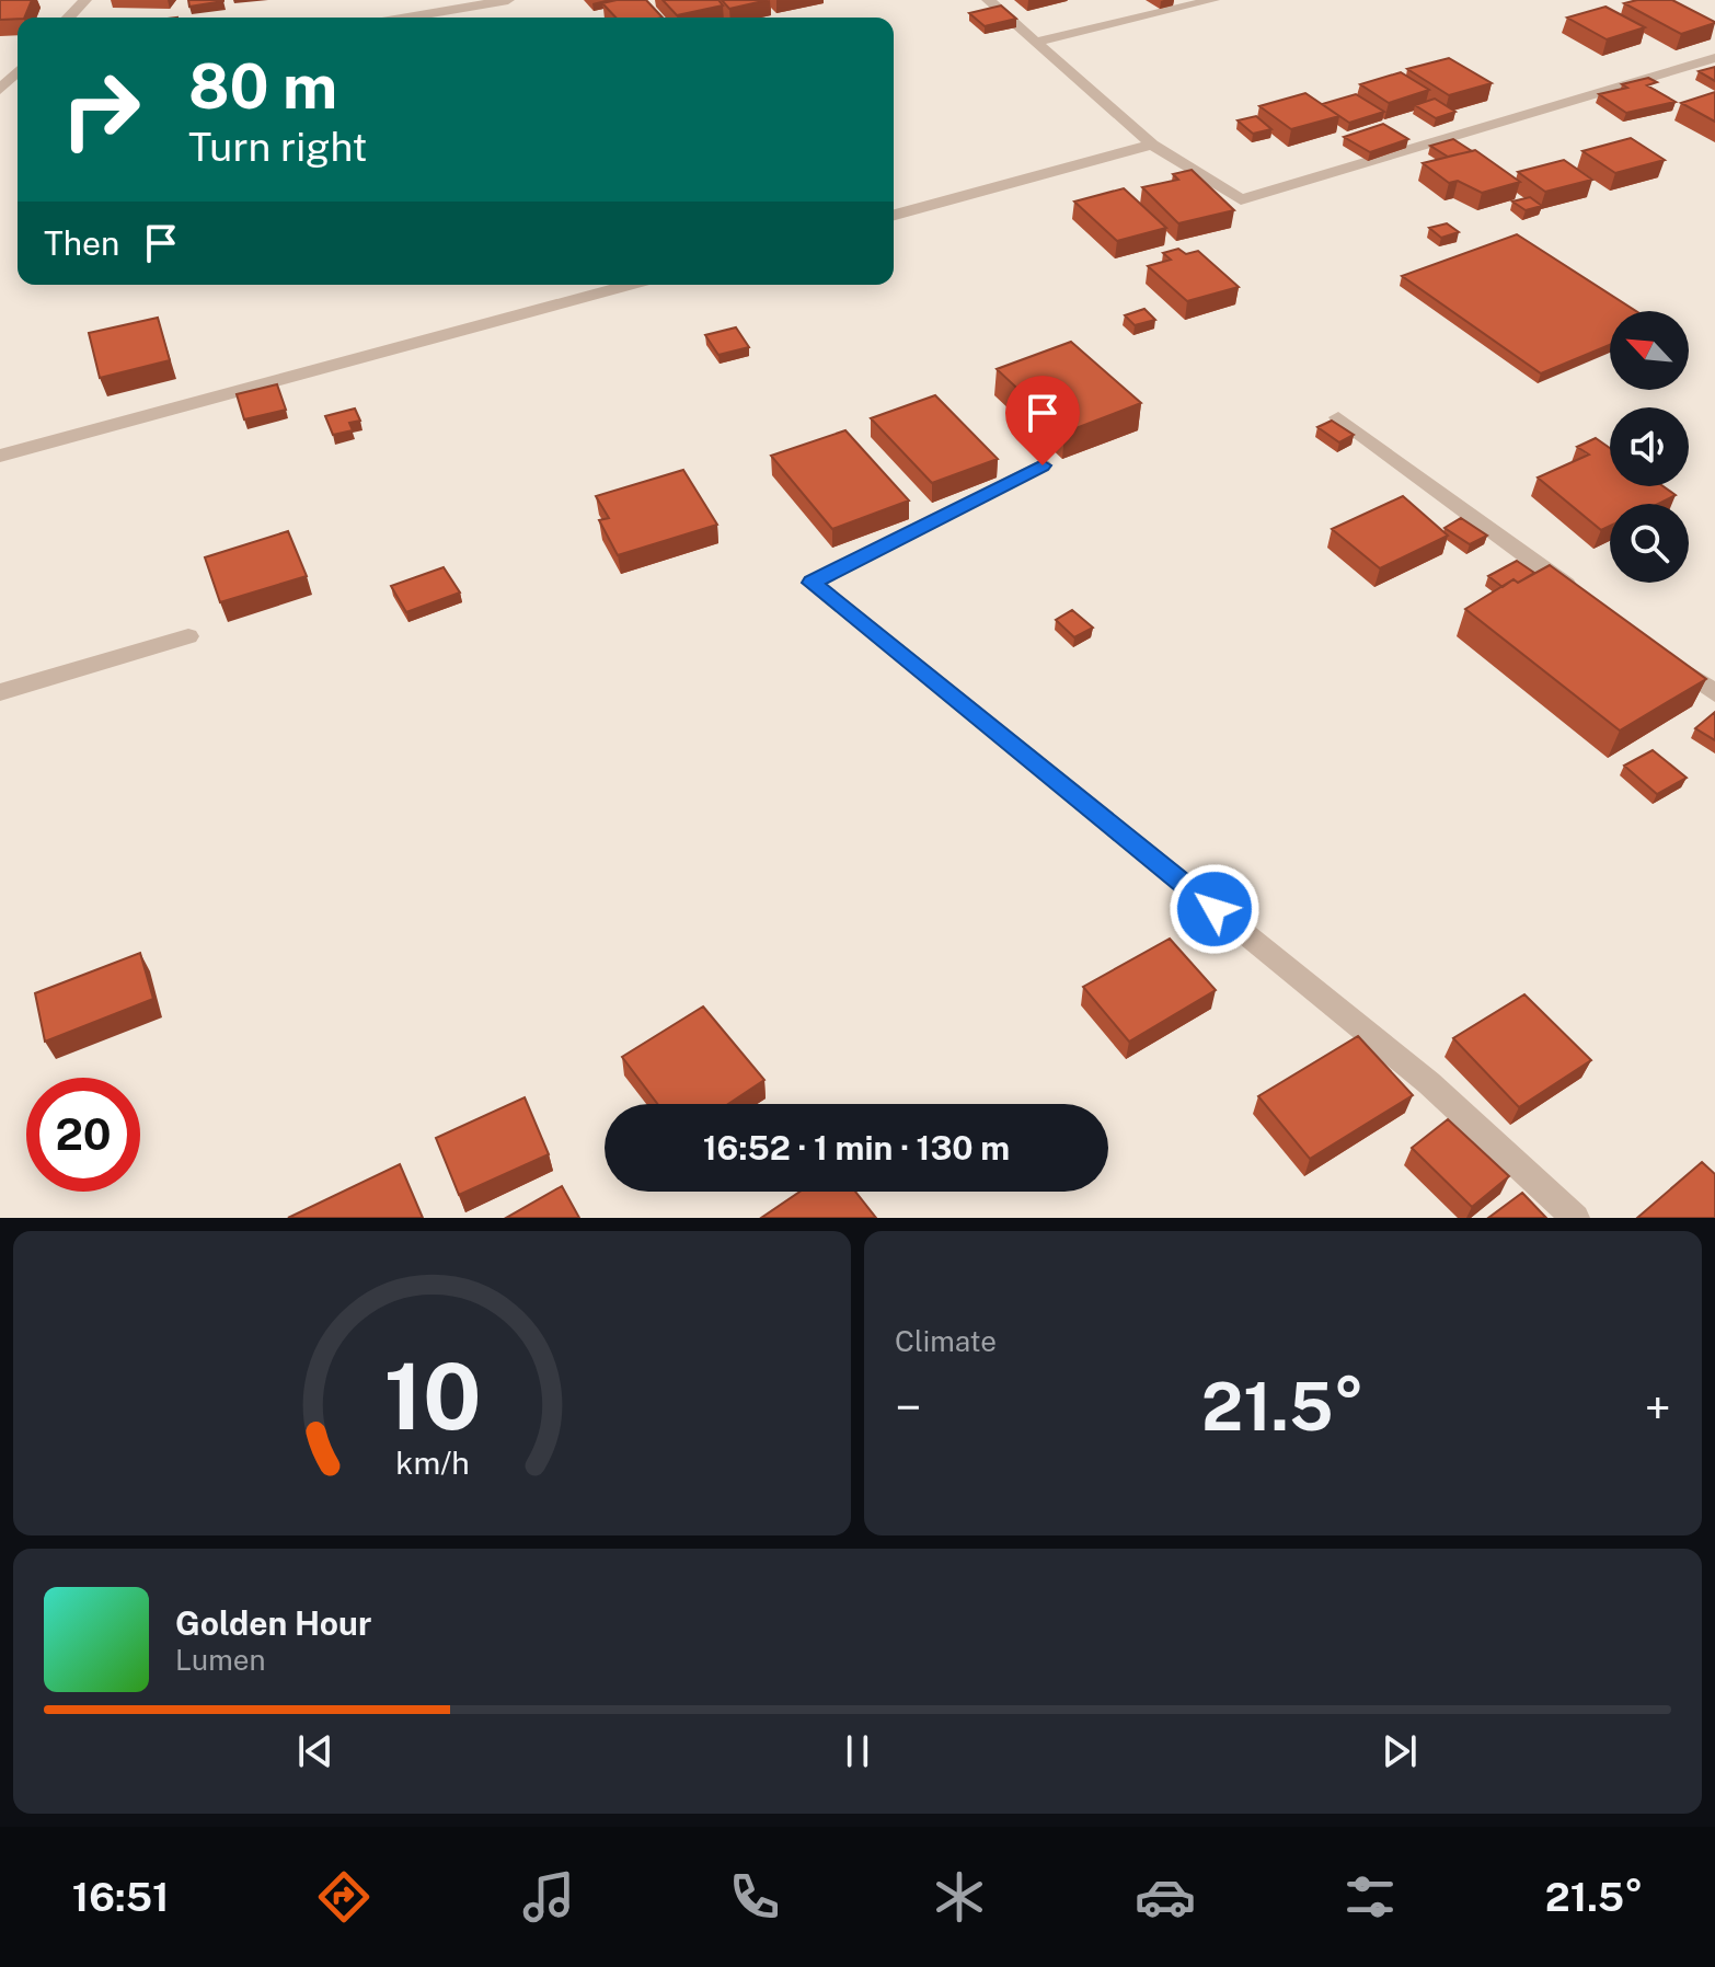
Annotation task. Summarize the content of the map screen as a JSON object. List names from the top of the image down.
{
  "north": "top left",
  "page": {
    "turn": ["80 m", "Turn right"],
    "then": "Then",
    "limit": "20",
    "trip": "16:52 · 1 min · 130 m",
    "tile": "Climate",
    "heat": ["−", "21.5°", "+"],
    "song": ["Golden Hour", "Lumen"],
    "tabs": ["16:51", "21.5°"],
    "gauge": ["10", "km/h"]
  }
}
